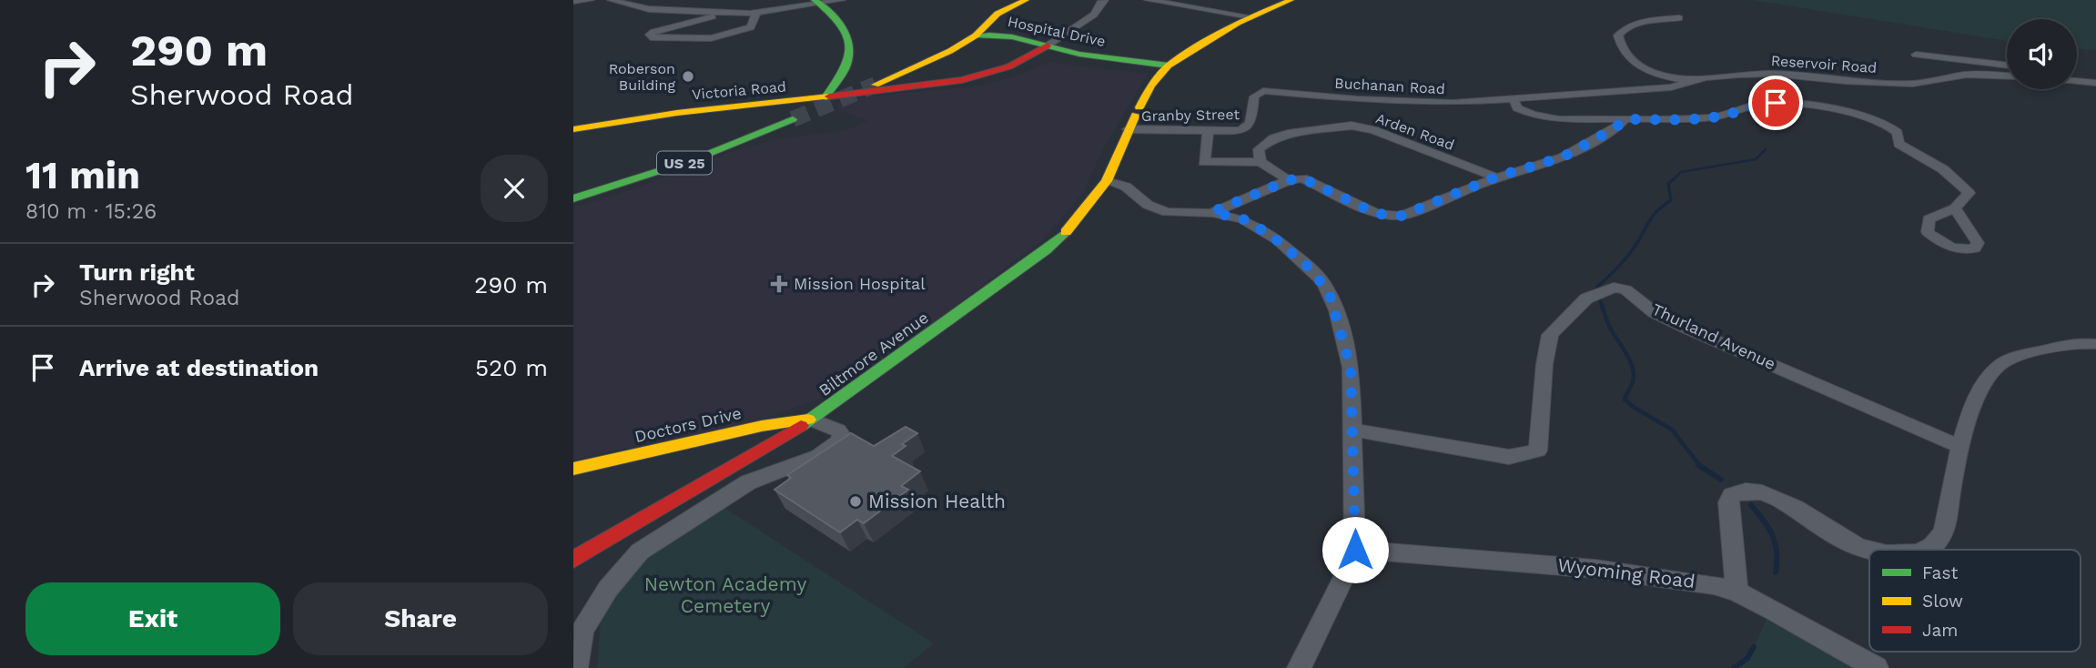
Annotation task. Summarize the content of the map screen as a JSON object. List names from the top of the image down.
{
  "streets": {
    "main road": [
      "Hospital Drive",
      "Victoria Road",
      "US 25",
      "Biltmore Avenue",
      "Doctors Drive"
    ],
    "street": [
      "Reservoir Road",
      "Buchanan Road",
      "Granby Street",
      "Arden Road",
      "Thurland Avenue",
      "Wyoming Road"
    ]
  },
  "crossings": [
    ["Hospital Drive", "Victoria Road"],
    ["Hospital Drive", "Biltmore Avenue"],
    ["Reservoir Road", "Buchanan Road"],
    ["Buchanan Road", "Granby Street"],
    ["Granby Street", "Biltmore Avenue"],
    ["Biltmore Avenue", "Doctors Drive"]
  ],
  "parks": ["Newton Academy Cemetery"],
  "places": {
    "other": ["Roberson Building", "Mission Health"],
    "health": ["Mission Hospital"]
  },
  "legend": ["Fast", "Slow", "Jam"],
  "page": {
    "turn": ["290 m", "Sherwood Road"],
    "heading": ["11 min", "810 m · 15:26"],
    "list": [
      {
        "name": "Turn right",
        "note": "Sherwood Road",
        "value": "290 m"
      },
      {
        "name": "Arrive at destination",
        "value": "520 m"
      }
    ],
    "buttons": ["Exit", "Share"]
  }
}
